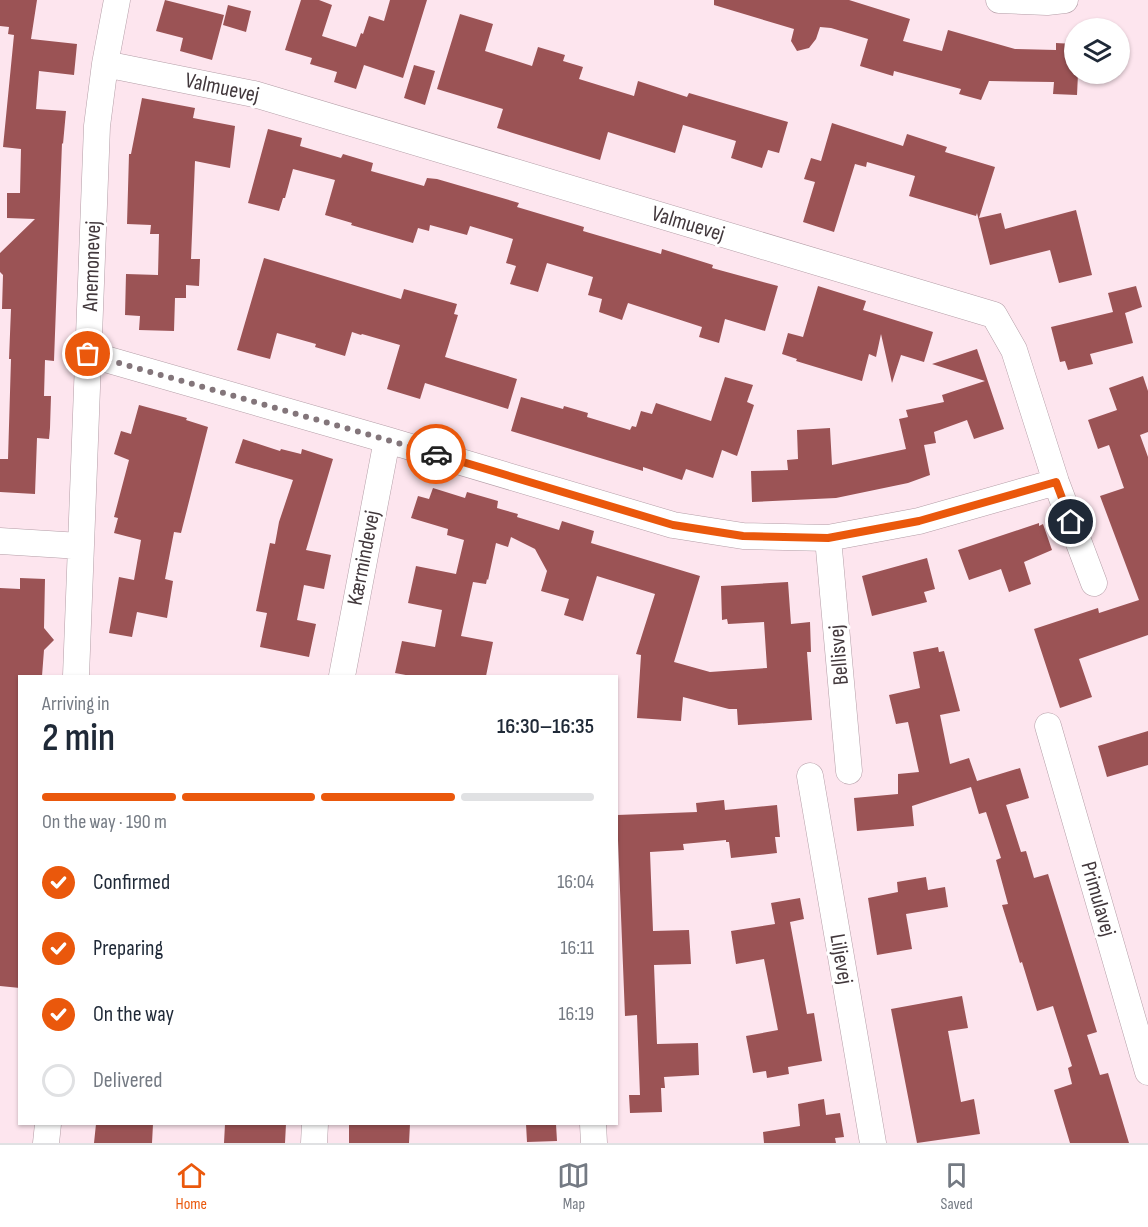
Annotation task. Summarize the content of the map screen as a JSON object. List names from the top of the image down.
{
  "streets": {
    "street": [
      "Valmuevej",
      "Anemonevej",
      "Kærmindevej",
      "Bellisvej",
      "Primulavej",
      "Liljevej"
    ]
  },
  "crossings": [
    ["Valmuevej", "Anemonevej"]
  ],
  "page": {
    "heading": ["2 min", "Arriving in", "16:30–16:35"],
    "bar": "On the way · 190 m",
    "list": [
      ["Confirmed", "16:04"],
      ["Preparing", "16:11"],
      ["On the way", "16:19"],
      "Delivered"
    ],
    "tabs": ["Home", "Map", "Saved"]
  }
}
